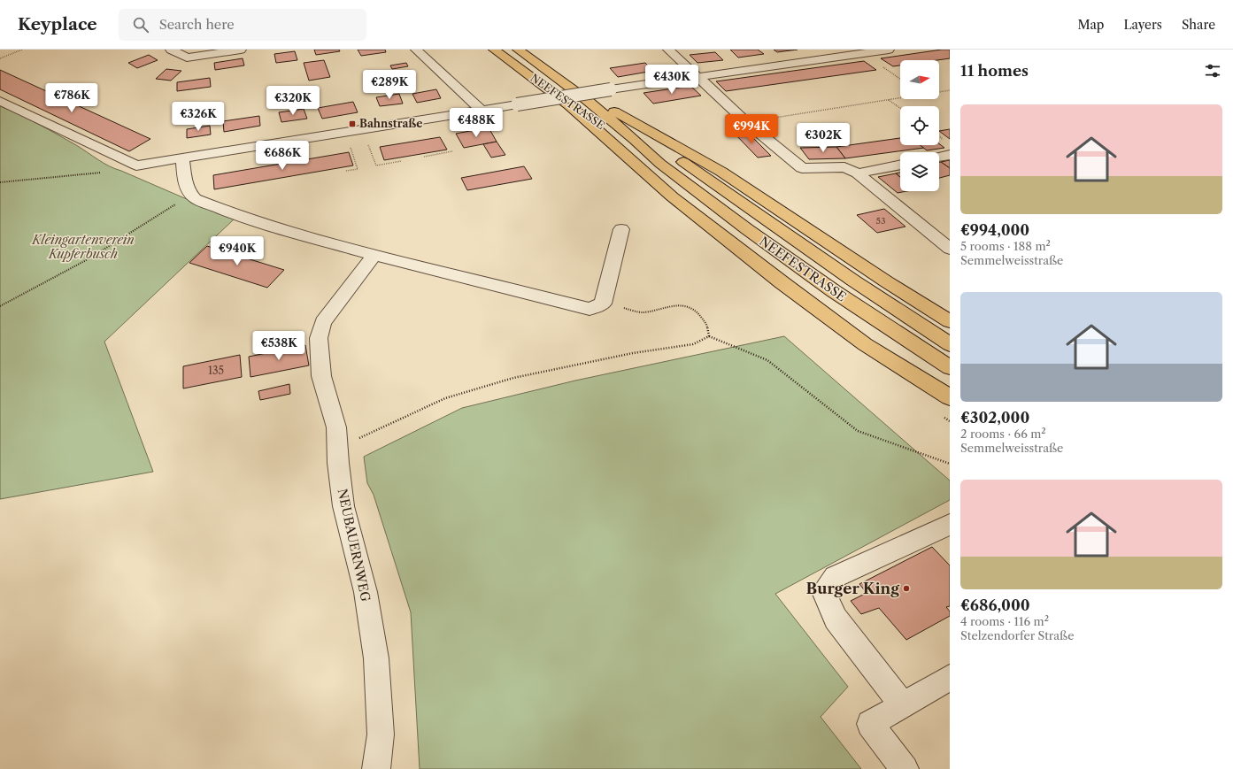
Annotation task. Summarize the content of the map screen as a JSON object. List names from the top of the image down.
{
  "streets": {
    "highway": ["NEEFESTRASSE"],
    "street": ["NEUBAUERNWEG"]
  },
  "parks": ["Kleingartenverein Kupferbusch"],
  "places": {
    "transit": ["Bahnstraße"],
    "other": ["Burger King"]
  },
  "house_numbers": ["53", "135"],
  "north": "right",
  "page": {
    "header": "Keyplace",
    "search": "Search here",
    "nav": ["Map", "Layers", "Share"],
    "heading": "11 homes",
    "price": [
      "€430K",
      "€289K",
      "€786K",
      "€320K",
      "€326K",
      "€488K",
      "€994K",
      "€302K",
      "€686K",
      "€940K",
      "€538K"
    ],
    "list": [
      {
        "name": "€994,000",
        "note": "5 rooms · 188 m² · Semmelweisstraße"
      },
      {
        "name": "€302,000",
        "note": "2 rooms · 66 m² · Semmelweisstraße"
      },
      {
        "name": "€686,000",
        "note": "4 rooms · 116 m² · Stelzendorfer Straße"
      }
    ]
  }
}
